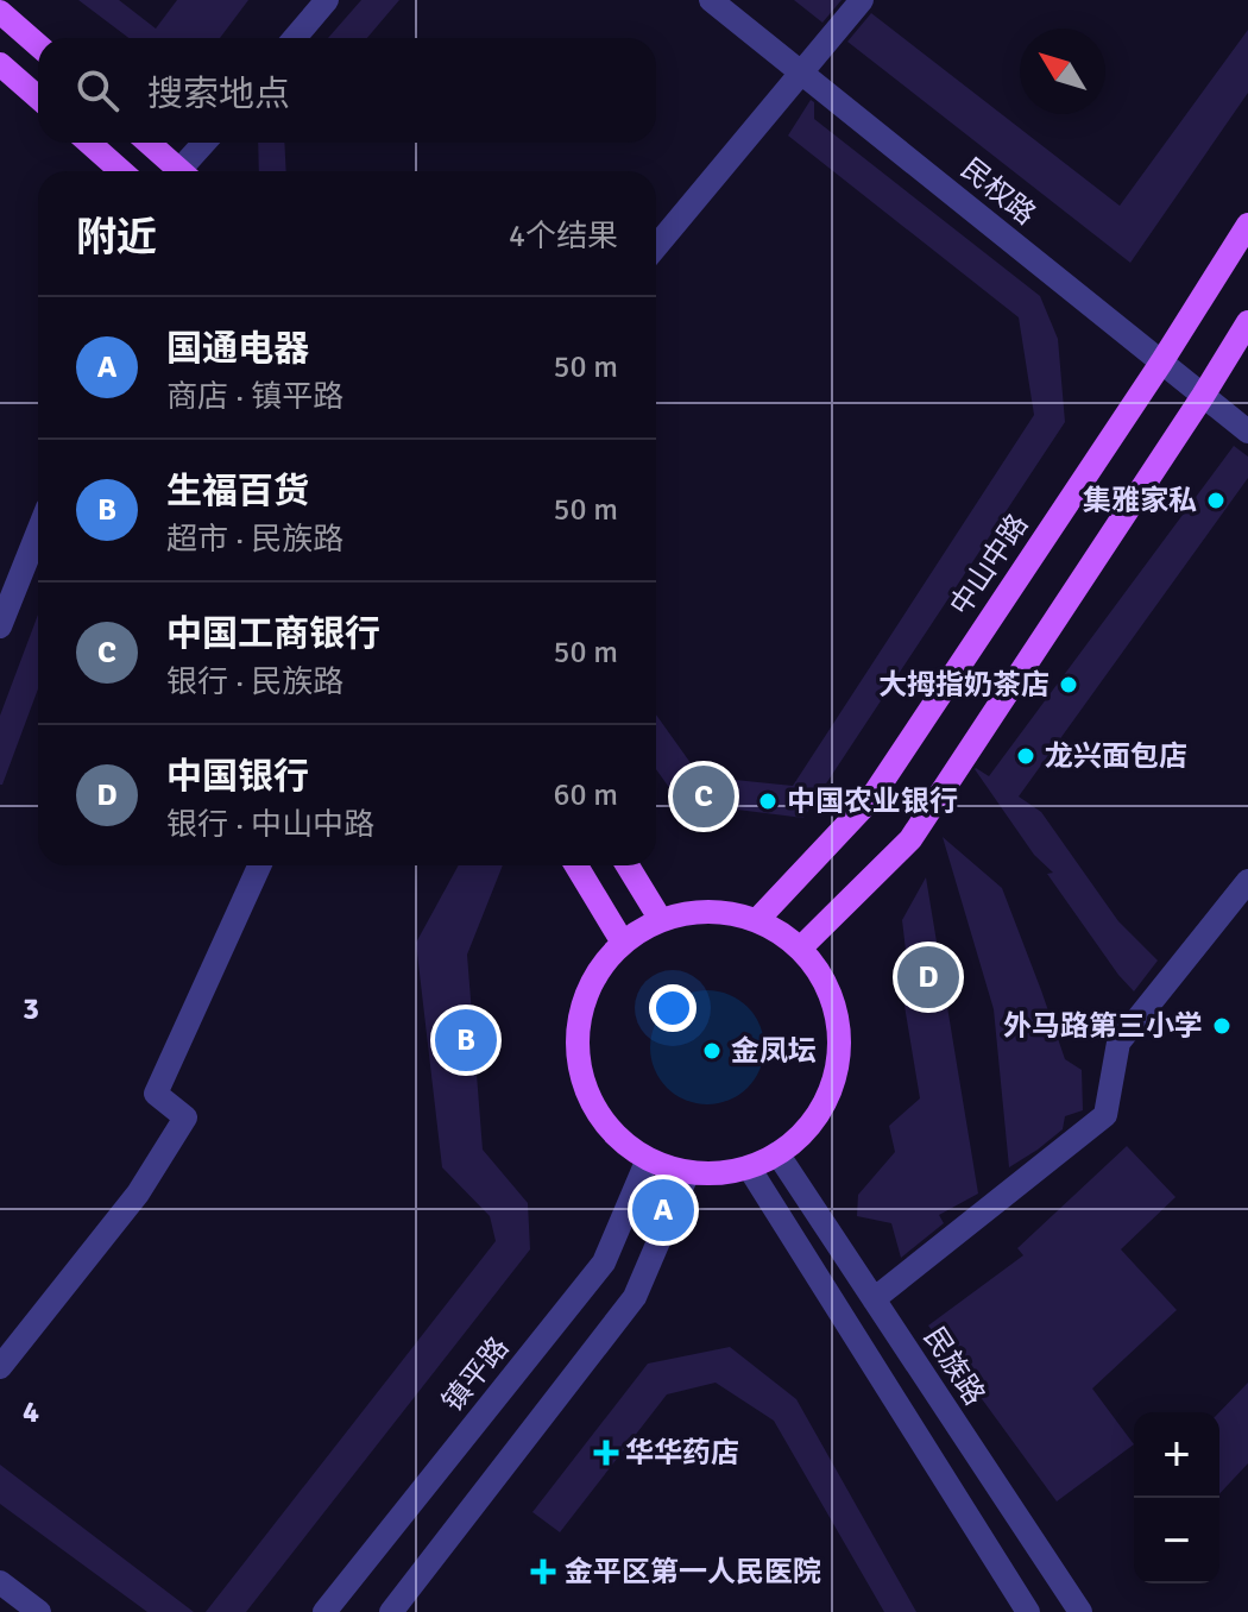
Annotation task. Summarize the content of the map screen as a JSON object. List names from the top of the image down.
{
  "streets": {
    "main road": ["中山中路"],
    "street": ["民权路", "民族路", "镇平路"]
  },
  "crossings": [
    ["民权路", "中山中路"],
    ["中山中路", "民族路"],
    ["中山中路", "镇平路"],
    ["民族路", "镇平路"]
  ],
  "places": {
    "other": [
      "集雅家私",
      "大拇指奶茶店",
      "龙兴面包店",
      "中国农业银行",
      "外马路第三小学",
      "金凤坛"
    ],
    "health": ["华华药店", "金平区第一人民医院"]
  },
  "north": "top left",
  "page": {
    "search": "搜索地点",
    "heading": ["附近", "4个结果"],
    "list": [
      {
        "mark": "A",
        "name": "国通电器",
        "note": "商店 · 镇平路",
        "value": "50 m"
      },
      {
        "mark": "B",
        "name": "生福百货",
        "note": "超市 · 民族路",
        "value": "50 m"
      },
      {
        "mark": "C",
        "name": "中国工商银行",
        "note": "银行 · 民族路",
        "value": "50 m"
      },
      {
        "mark": "D",
        "name": "中国银行",
        "note": "银行 · 中山中路",
        "value": "60 m"
      }
    ],
    "pins": [
      "C",
      "D",
      "B",
      "A"
    ],
    "map_buttons": ["+", "−"]
  },
  "grid": {
    "rows": ["3", "4"]
  }
}
